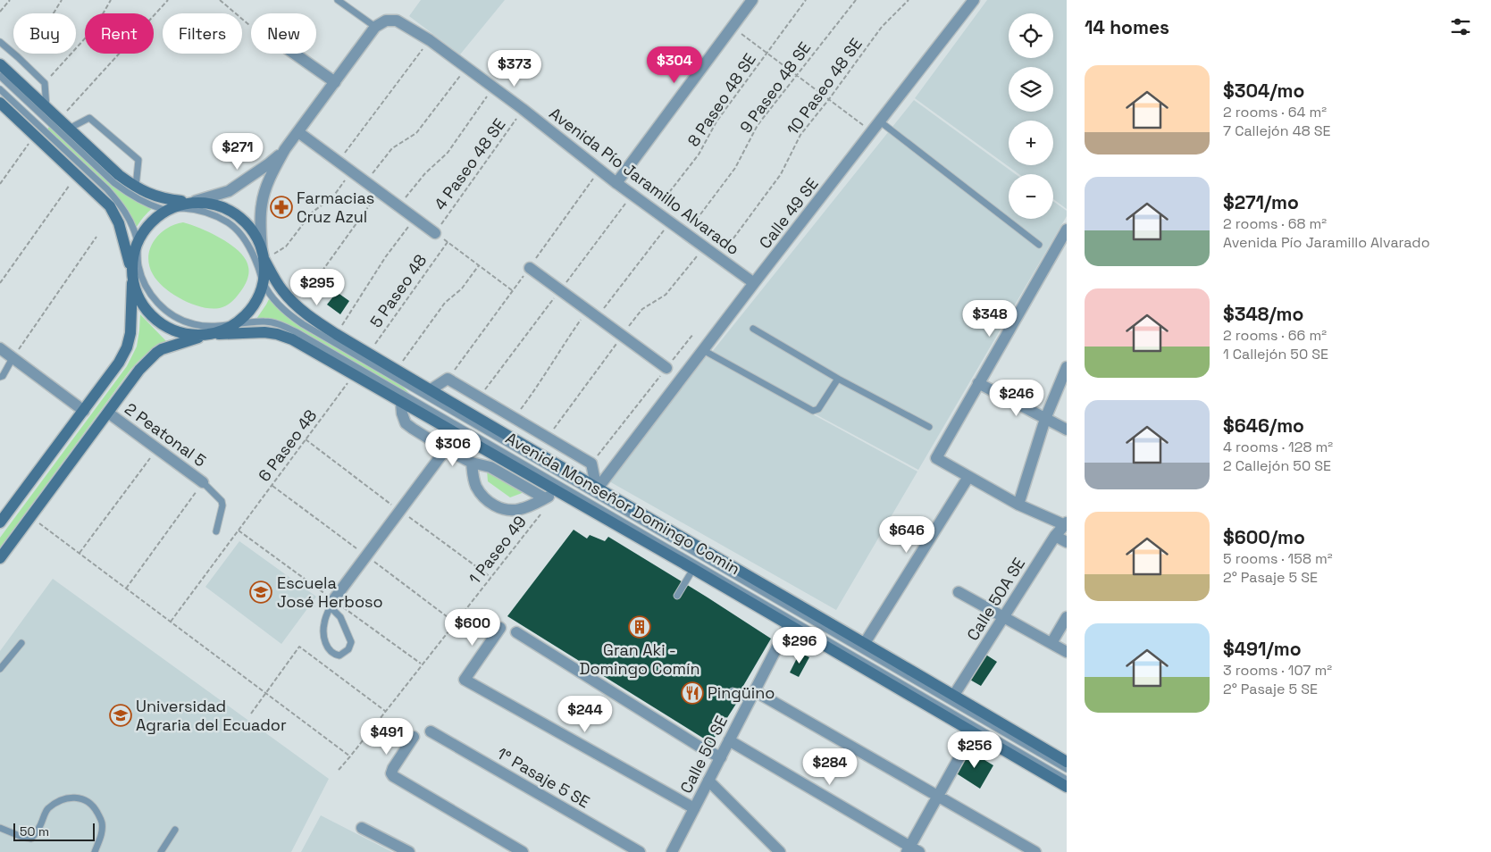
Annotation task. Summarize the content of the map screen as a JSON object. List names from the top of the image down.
{
  "streets": {
    "main road": ["Avenida Monseñor Domingo Comin"],
    "street": [
      "Avenida Pío Jaramillo Alvarado",
      "Calle 49 SE",
      "2 Peatonal 5",
      "Calle 50A SE",
      "Calle 50 SE",
      "1° Pasaje 5 SE"
    ],
    "path": [
      "10 Paseo 48 SE",
      "9 Paseo 48 SE",
      "8 Paseo 48 SE",
      "4 Paseo 48 SE",
      "5 Paseo 48",
      "6 Paseo 48",
      "1 Paseo 49"
    ]
  },
  "crossings": [
    ["10 Paseo 48 SE", "Avenida Pío Jaramillo Alvarado"],
    ["9 Paseo 48 SE", "Avenida Pío Jaramillo Alvarado"],
    ["8 Paseo 48 SE", "Avenida Pío Jaramillo Alvarado"],
    ["4 Paseo 48 SE", "Avenida Pío Jaramillo Alvarado"],
    ["Avenida Pío Jaramillo Alvarado", "Calle 49 SE"],
    ["Calle 49 SE", "Avenida Monseñor Domingo Comin"],
    ["5 Paseo 48", "Avenida Monseñor Domingo Comin"],
    ["6 Paseo 48", "Avenida Monseñor Domingo Comin"],
    ["Avenida Monseñor Domingo Comin", "Calle 50A SE"],
    ["Avenida Monseñor Domingo Comin", "Calle 50 SE"]
  ],
  "places": {
    "pharmacy": ["Farmacias Cruz Azul"],
    "school or university": ["Escuela José Herboso", "Universidad Agraria del Ecuador"],
    "building": ["Gran Aki - Domingo Comín"],
    "restaurant": ["Pingüino"]
  },
  "scale_bar": "50 m",
  "page": {
    "heading": "14 homes",
    "map_buttons": ["+", "−"],
    "chip": [
      "Buy",
      "Rent",
      "Filters",
      "New"
    ],
    "price": [
      "$304",
      "$373",
      "$271",
      "$295",
      "$348",
      "$246",
      "$306",
      "$646",
      "$600",
      "$296",
      "$244",
      "$491",
      "$256",
      "$284"
    ],
    "list": [
      {
        "name": "$304/mo",
        "note": "2 rooms · 64 m² · 7 Callejón 48 SE"
      },
      {
        "name": "$271/mo",
        "note": "2 rooms · 68 m² · Avenida Pío Jaramillo Alvarado"
      },
      {
        "name": "$348/mo",
        "note": "2 rooms · 66 m² · 1 Callejón 50 SE"
      },
      {
        "name": "$646/mo",
        "note": "4 rooms · 128 m² · 2 Callejón 50 SE"
      },
      {
        "name": "$600/mo",
        "note": "5 rooms · 158 m² · 2° Pasaje 5 SE"
      },
      {
        "name": "$491/mo",
        "note": "3 rooms · 107 m² · 2° Pasaje 5 SE"
      }
    ],
    "scale": "50 m"
  }
}
